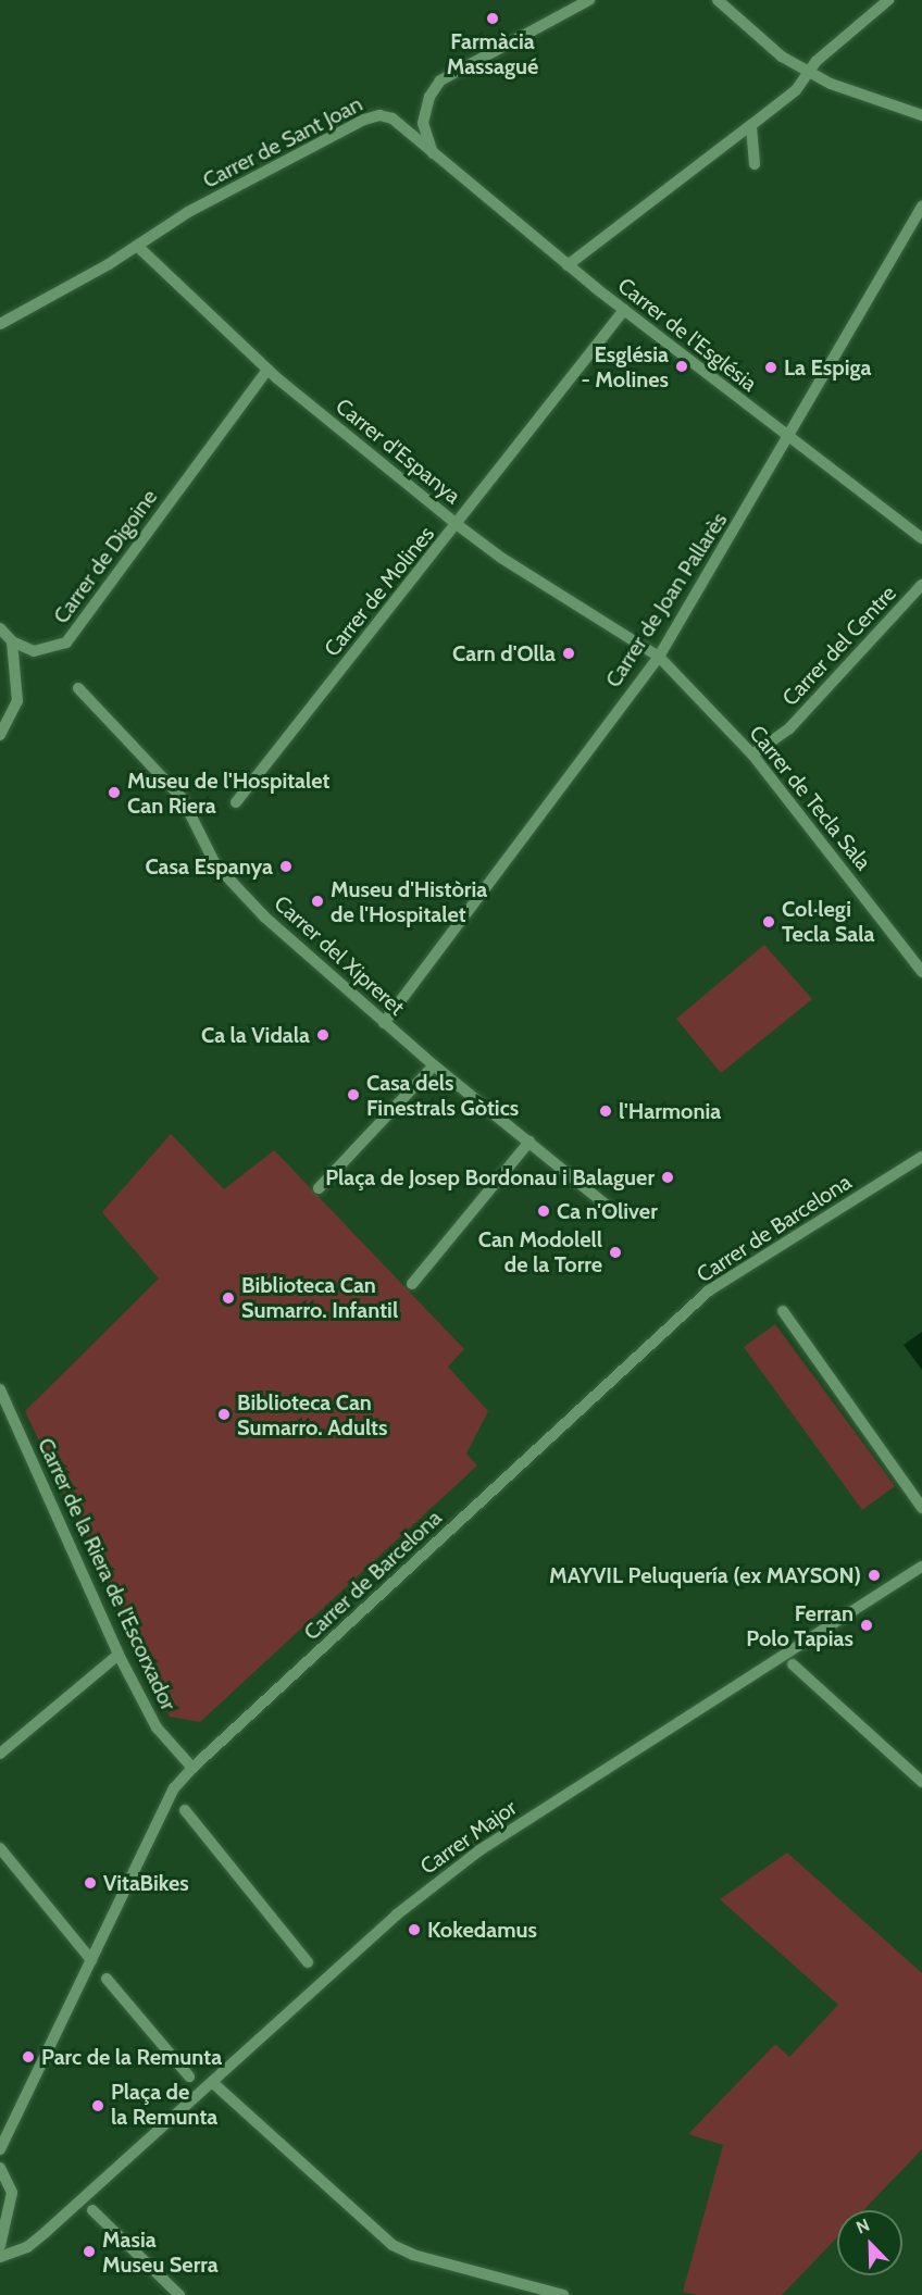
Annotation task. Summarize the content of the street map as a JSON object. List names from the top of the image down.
{
  "streets": {
    "street": [
      "Carrer de Sant Joan",
      "Carrer de l'Església",
      "Carrer d'Espanya",
      "Carrer de Digoine",
      "Carrer de Molines",
      "Carrer de Joan Pallarès",
      "Carrer del Centre",
      "Carrer de Tecla Sala",
      "Carrer del Xipreret",
      "Carrer de Barcelona",
      "Carrer de la Riera de l'Escorxador",
      "Carrer Major"
    ]
  },
  "crossings": [
    ["Carrer de Sant Joan", "Carrer de l'Església"],
    ["Carrer de Sant Joan", "Carrer d'Espanya"],
    ["Carrer de l'Església", "Carrer de Molines"],
    ["Carrer de l'Església", "Carrer de Joan Pallarès"],
    ["Carrer d'Espanya", "Carrer de Digoine"],
    ["Carrer d'Espanya", "Carrer de Molines"],
    ["Carrer d'Espanya", "Carrer de Joan Pallarès"],
    ["Carrer d'Espanya", "Carrer de Tecla Sala"],
    ["Carrer de Joan Pallarès", "Carrer de Tecla Sala"],
    ["Carrer de Joan Pallarès", "Carrer del Xipreret"],
    ["Carrer del Centre", "Carrer de Tecla Sala"],
    ["Carrer de Barcelona", "Carrer de la Riera de l'Escorxador"]
  ],
  "places": [
    "Farmàcia Massagué",
    "Església - Molines",
    "La Espiga",
    "Carn d'Olla",
    "Museu de l'Hospitalet Can Riera",
    "Casa Espanya",
    "Museu d'Història de l'Hospitalet",
    "Col·legi Tecla Sala",
    "Ca la Vidala",
    "Casa dels Finestrals Gòtics",
    "l'Harmonia",
    "Plaça de Josep Bordonau i Balaguer",
    "Ca n'Oliver",
    "Can Modolell de la Torre",
    "Biblioteca Can Sumarro. Infantil",
    "Biblioteca Can Sumarro. Adults",
    "MAYVIL Peluquería (ex MAYSON)",
    "Ferran Polo Tapias",
    "VitaBikes",
    "Kokedamus",
    "Parc de la Remunta",
    "Plaça de la Remunta",
    "Masia Museu Serra"
  ],
  "north": "top left"
}
